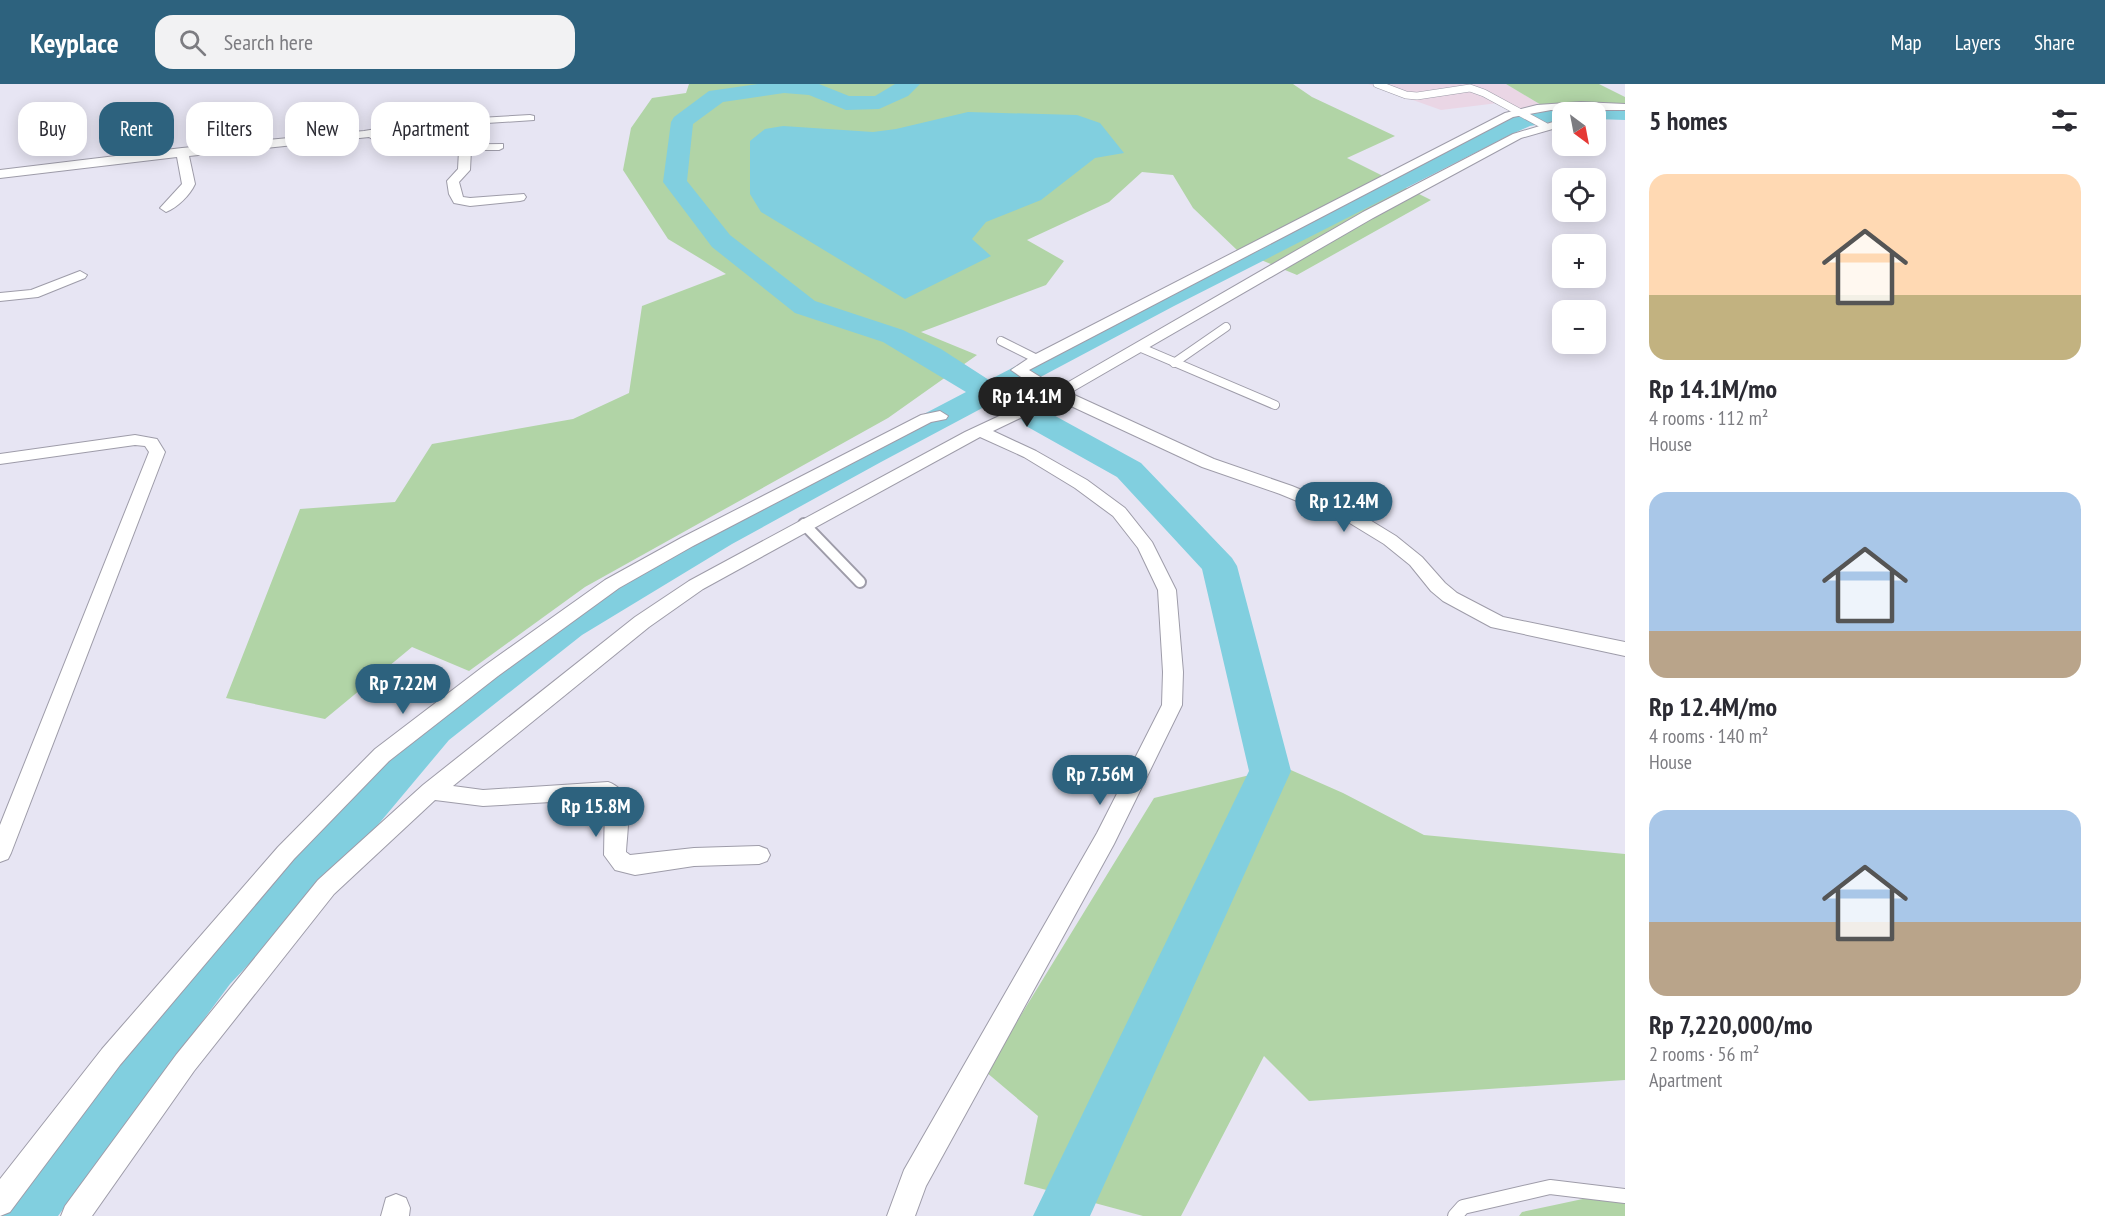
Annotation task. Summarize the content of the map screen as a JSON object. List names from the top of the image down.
{
  "north": "bottom right",
  "page": {
    "header": "Keyplace",
    "search": "Search here",
    "nav": ["Map", "Layers", "Share"],
    "heading": "5 homes",
    "map_buttons": ["+", "−"],
    "chip": [
      "Buy",
      "Rent",
      "Filters",
      "New",
      "Apartment"
    ],
    "list": [
      {
        "name": "Rp 14.1M/mo",
        "note": "4 rooms · 112 m² · House"
      },
      {
        "name": "Rp 12.4M/mo",
        "note": "4 rooms · 140 m² · House"
      },
      {
        "name": "Rp 7,220,000/mo",
        "note": "2 rooms · 56 m² · Apartment"
      }
    ],
    "price": [
      "Rp 14.1M",
      "Rp 12.4M",
      "Rp 7.22M",
      "Rp 7.56M",
      "Rp 15.8M"
    ]
  }
}
